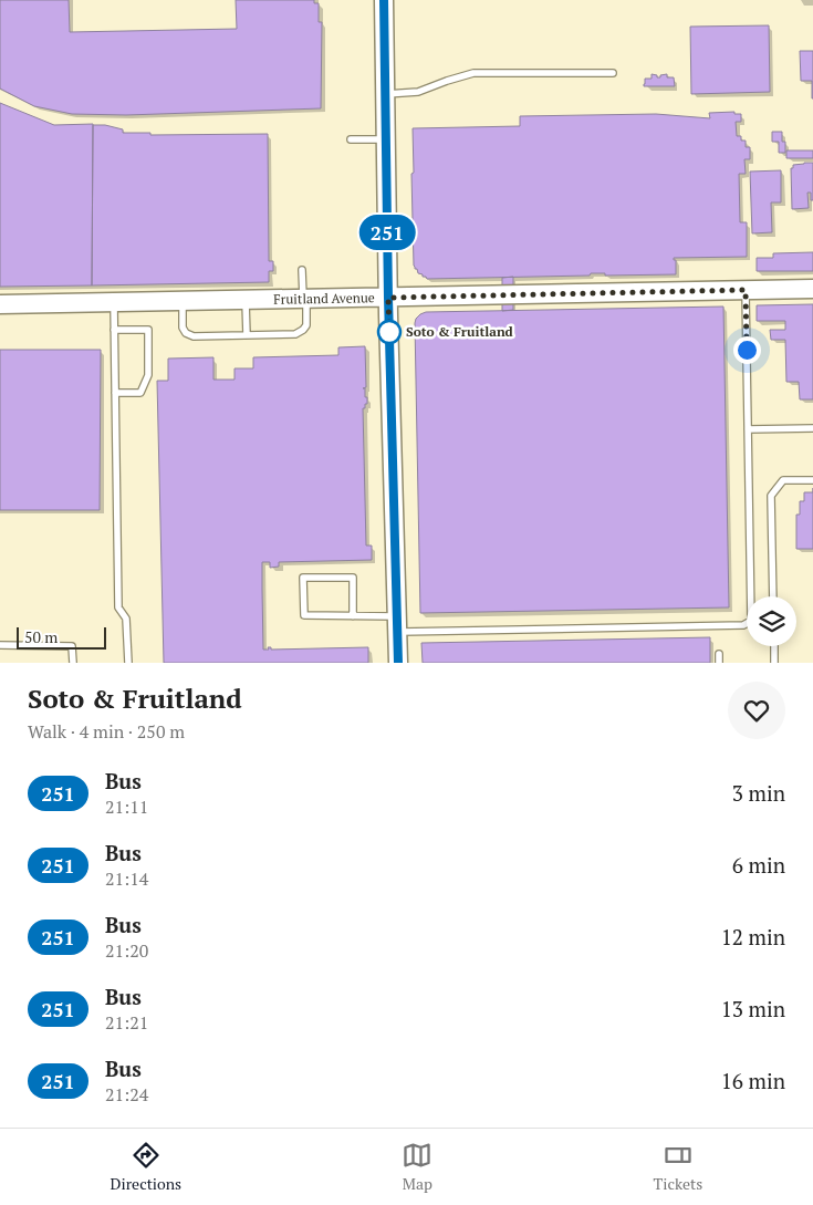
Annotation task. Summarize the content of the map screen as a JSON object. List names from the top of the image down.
{
  "streets": {
    "street": ["Fruitland Avenue"]
  },
  "places": ["Soto & Fruitland"],
  "lines": ["bus line 251"],
  "scale_bar": "50 m",
  "page": {
    "on_map": "251",
    "scale": "50 m",
    "heading": ["Soto & Fruitland", "Walk · 4 min · 250 m"],
    "list": [
      {
        "mark": "251",
        "name": "Bus",
        "note": "21:11",
        "value": "3 min"
      },
      {
        "mark": "251",
        "name": "Bus",
        "note": "21:14",
        "value": "6 min"
      },
      {
        "mark": "251",
        "name": "Bus",
        "note": "21:20",
        "value": "12 min"
      },
      {
        "mark": "251",
        "name": "Bus",
        "note": "21:21",
        "value": "13 min"
      },
      {
        "mark": "251",
        "name": "Bus",
        "note": "21:24",
        "value": "16 min"
      }
    ],
    "tabs": ["Directions", "Map", "Tickets"]
  }
}
